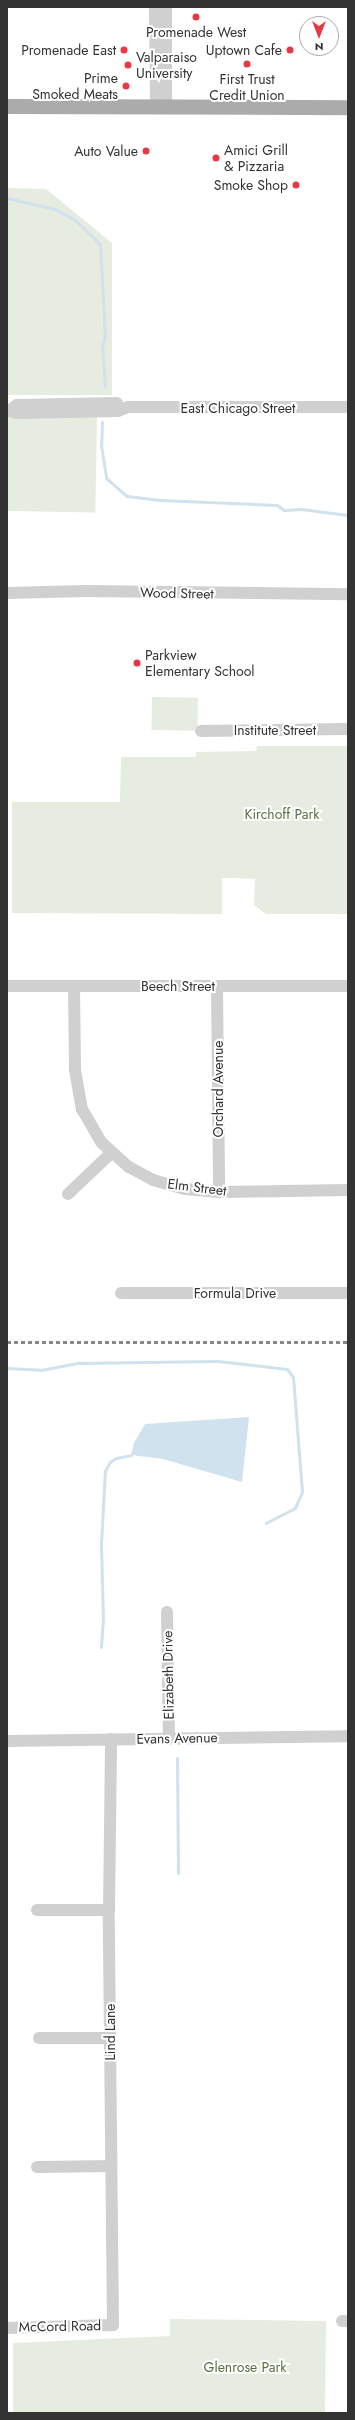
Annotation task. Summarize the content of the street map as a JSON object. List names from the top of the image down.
{
  "streets": {
    "street": [
      "East Chicago Street",
      "Wood Street",
      "Institute Street",
      "Beech Street",
      "Orchard Avenue",
      "Elm Street",
      "Formula Drive",
      "Elizabeth Drive",
      "Evans Avenue",
      "Lind Lane",
      "McCord Road"
    ]
  },
  "crossings": [
    ["Beech Street", "Orchard Avenue"],
    ["Beech Street", "Elm Street"],
    ["Orchard Avenue", "Elm Street"],
    ["Elizabeth Drive", "Evans Avenue"],
    ["Evans Avenue", "Lind Lane"],
    ["Lind Lane", "McCord Road"]
  ],
  "parks": ["Kirchoff Park", "Glenrose Park"],
  "places": [
    "Promenade West",
    "Promenade East",
    "Uptown Cafe",
    "First Trust Credit Union",
    "Valparaiso University",
    "Prime Smoked Meats",
    "Auto Value",
    "Amici Grill & Pizzaria",
    "Smoke Shop",
    "Parkview Elementary School"
  ],
  "north": "bottom"
}
